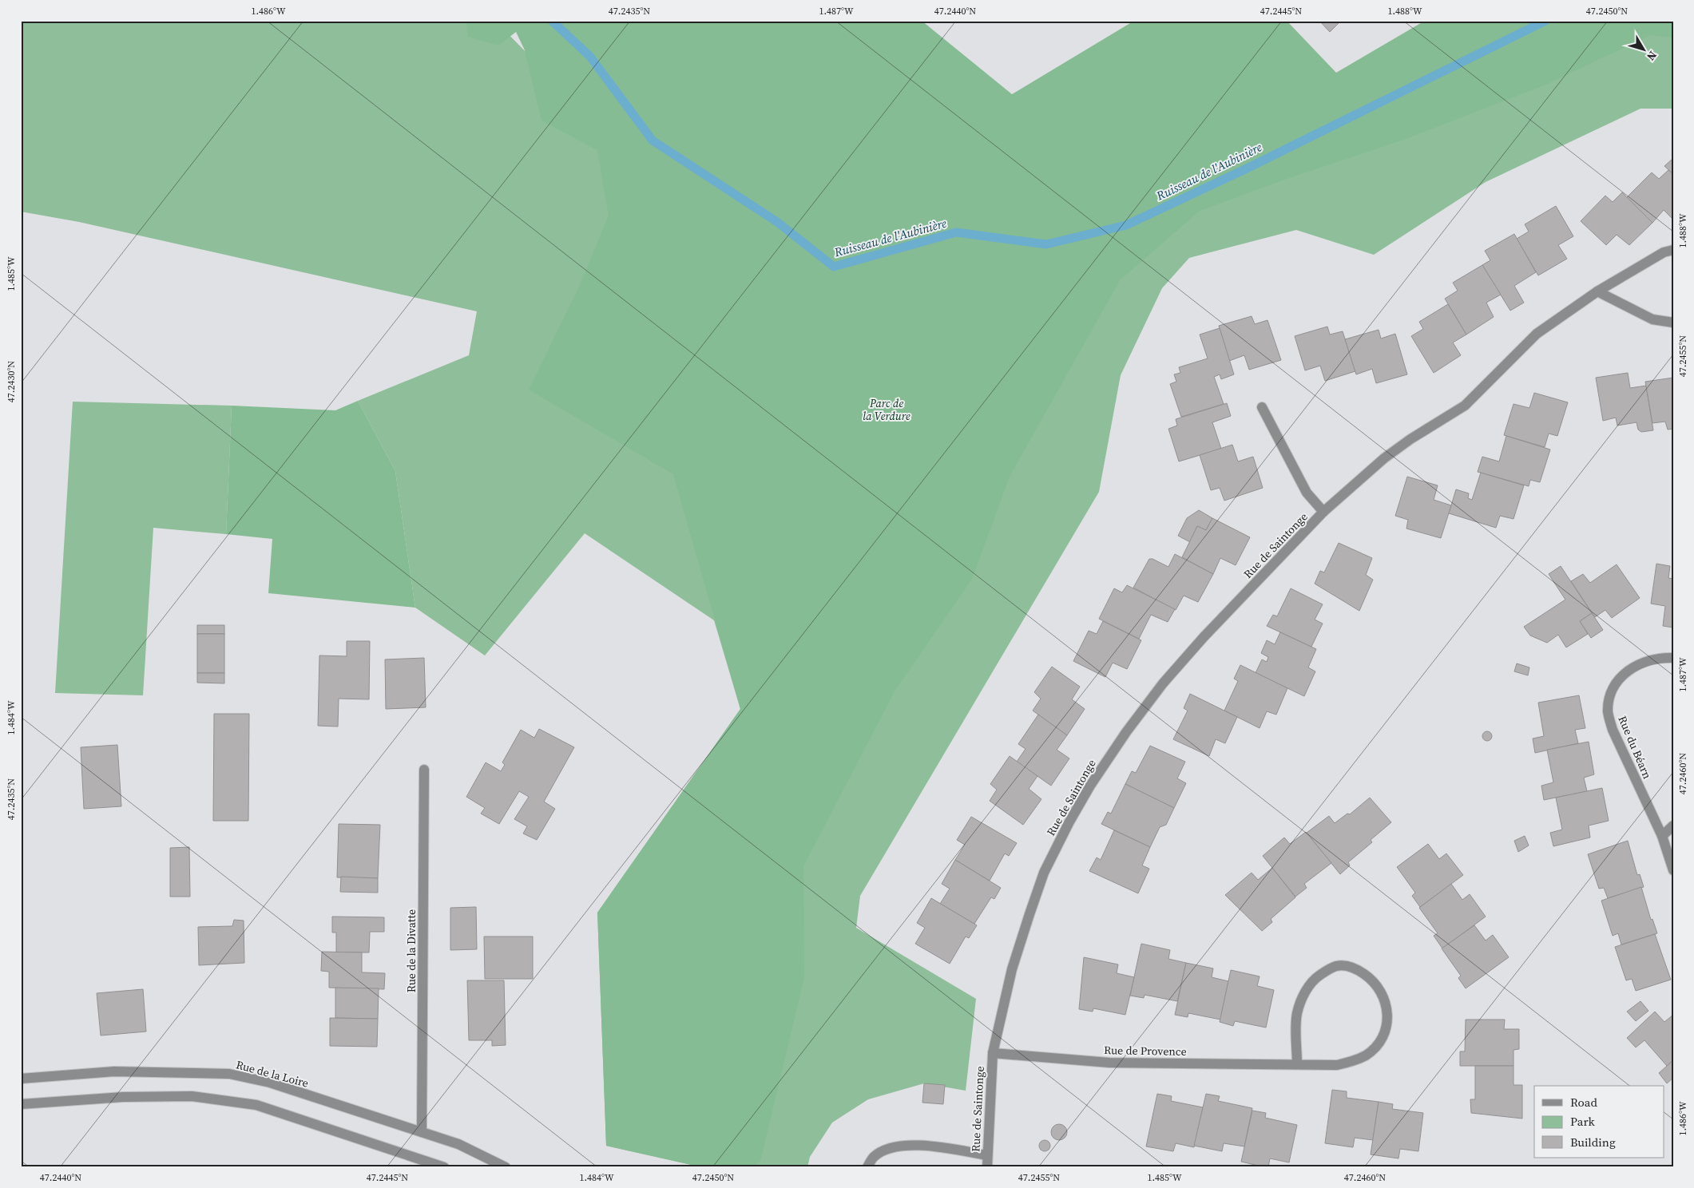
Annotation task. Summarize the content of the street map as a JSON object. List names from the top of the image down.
{
  "streets": {
    "street": [
      "Rue de Saintonge",
      "Rue du Béarn",
      "Rue de la Divatte",
      "Rue de Provence",
      "Rue de la Loire"
    ]
  },
  "crossings": [
    ["Rue de Saintonge", "Rue de Provence"],
    ["Rue de la Divatte", "Rue de la Loire"]
  ],
  "water": ["Ruisseau de l'Aubinière"],
  "parks": ["Parc de la Verdure"],
  "legend": ["Road", "Park", "Building"],
  "north": "bottom right",
  "coordinates": [
    "1.486°W",
    "47.2435°N",
    "1.487°W",
    "47.2440°N",
    "47.2445°N",
    "1.488°W",
    "47.2450°N",
    "1.485°W",
    "47.2455°N",
    "47.2430°N",
    "1.484°W",
    "47.2460°N"
  ]
}
